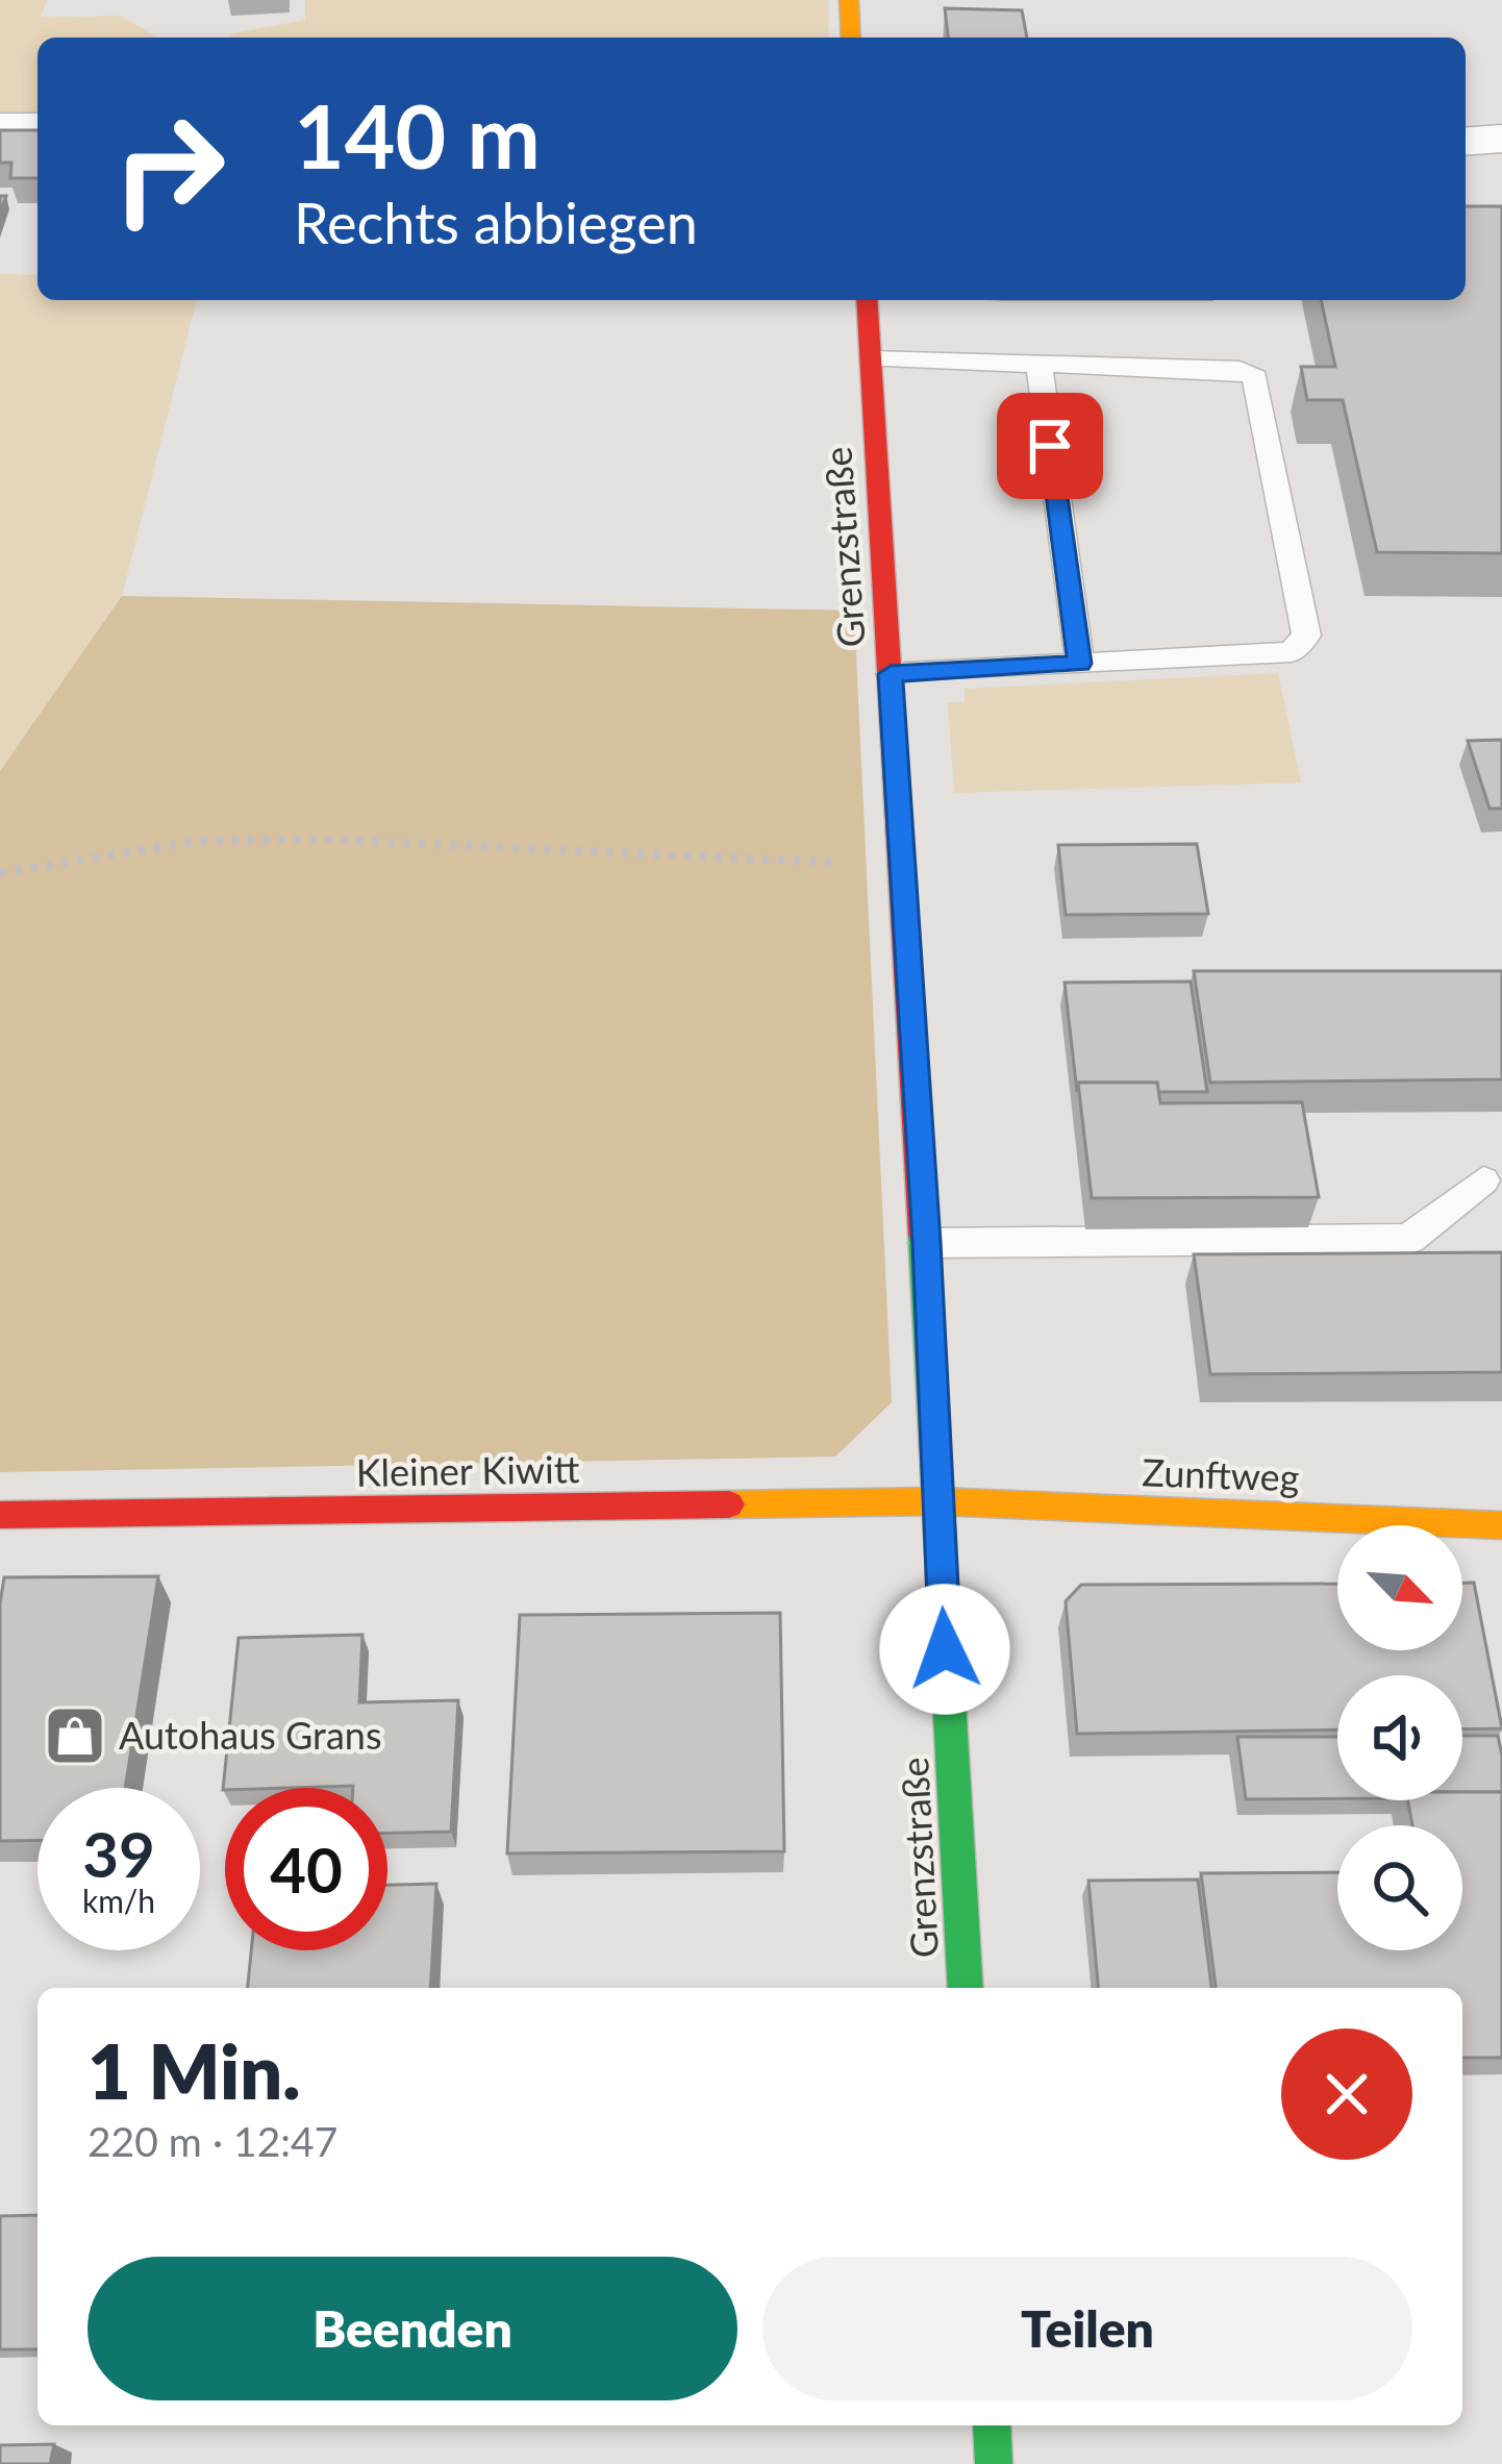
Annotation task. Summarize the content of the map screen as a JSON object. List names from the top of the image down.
{
  "streets": {
    "street": ["Grenzstraße", "Kleiner Kiwitt", "Zunftweg"]
  },
  "crossings": [
    ["Grenzstraße", "Kleiner Kiwitt"],
    ["Grenzstraße", "Zunftweg"],
    ["Kleiner Kiwitt", "Zunftweg"]
  ],
  "places": {
    "shop": ["Autohaus Grans"]
  },
  "north": "bottom right",
  "page": {
    "turn": ["140 m", "Rechts abbiegen"],
    "speed": "39 km/h",
    "limit": "40",
    "heading": ["1 Min.", "220 m · 12:47"],
    "buttons": ["Beenden", "Teilen"]
  }
}
